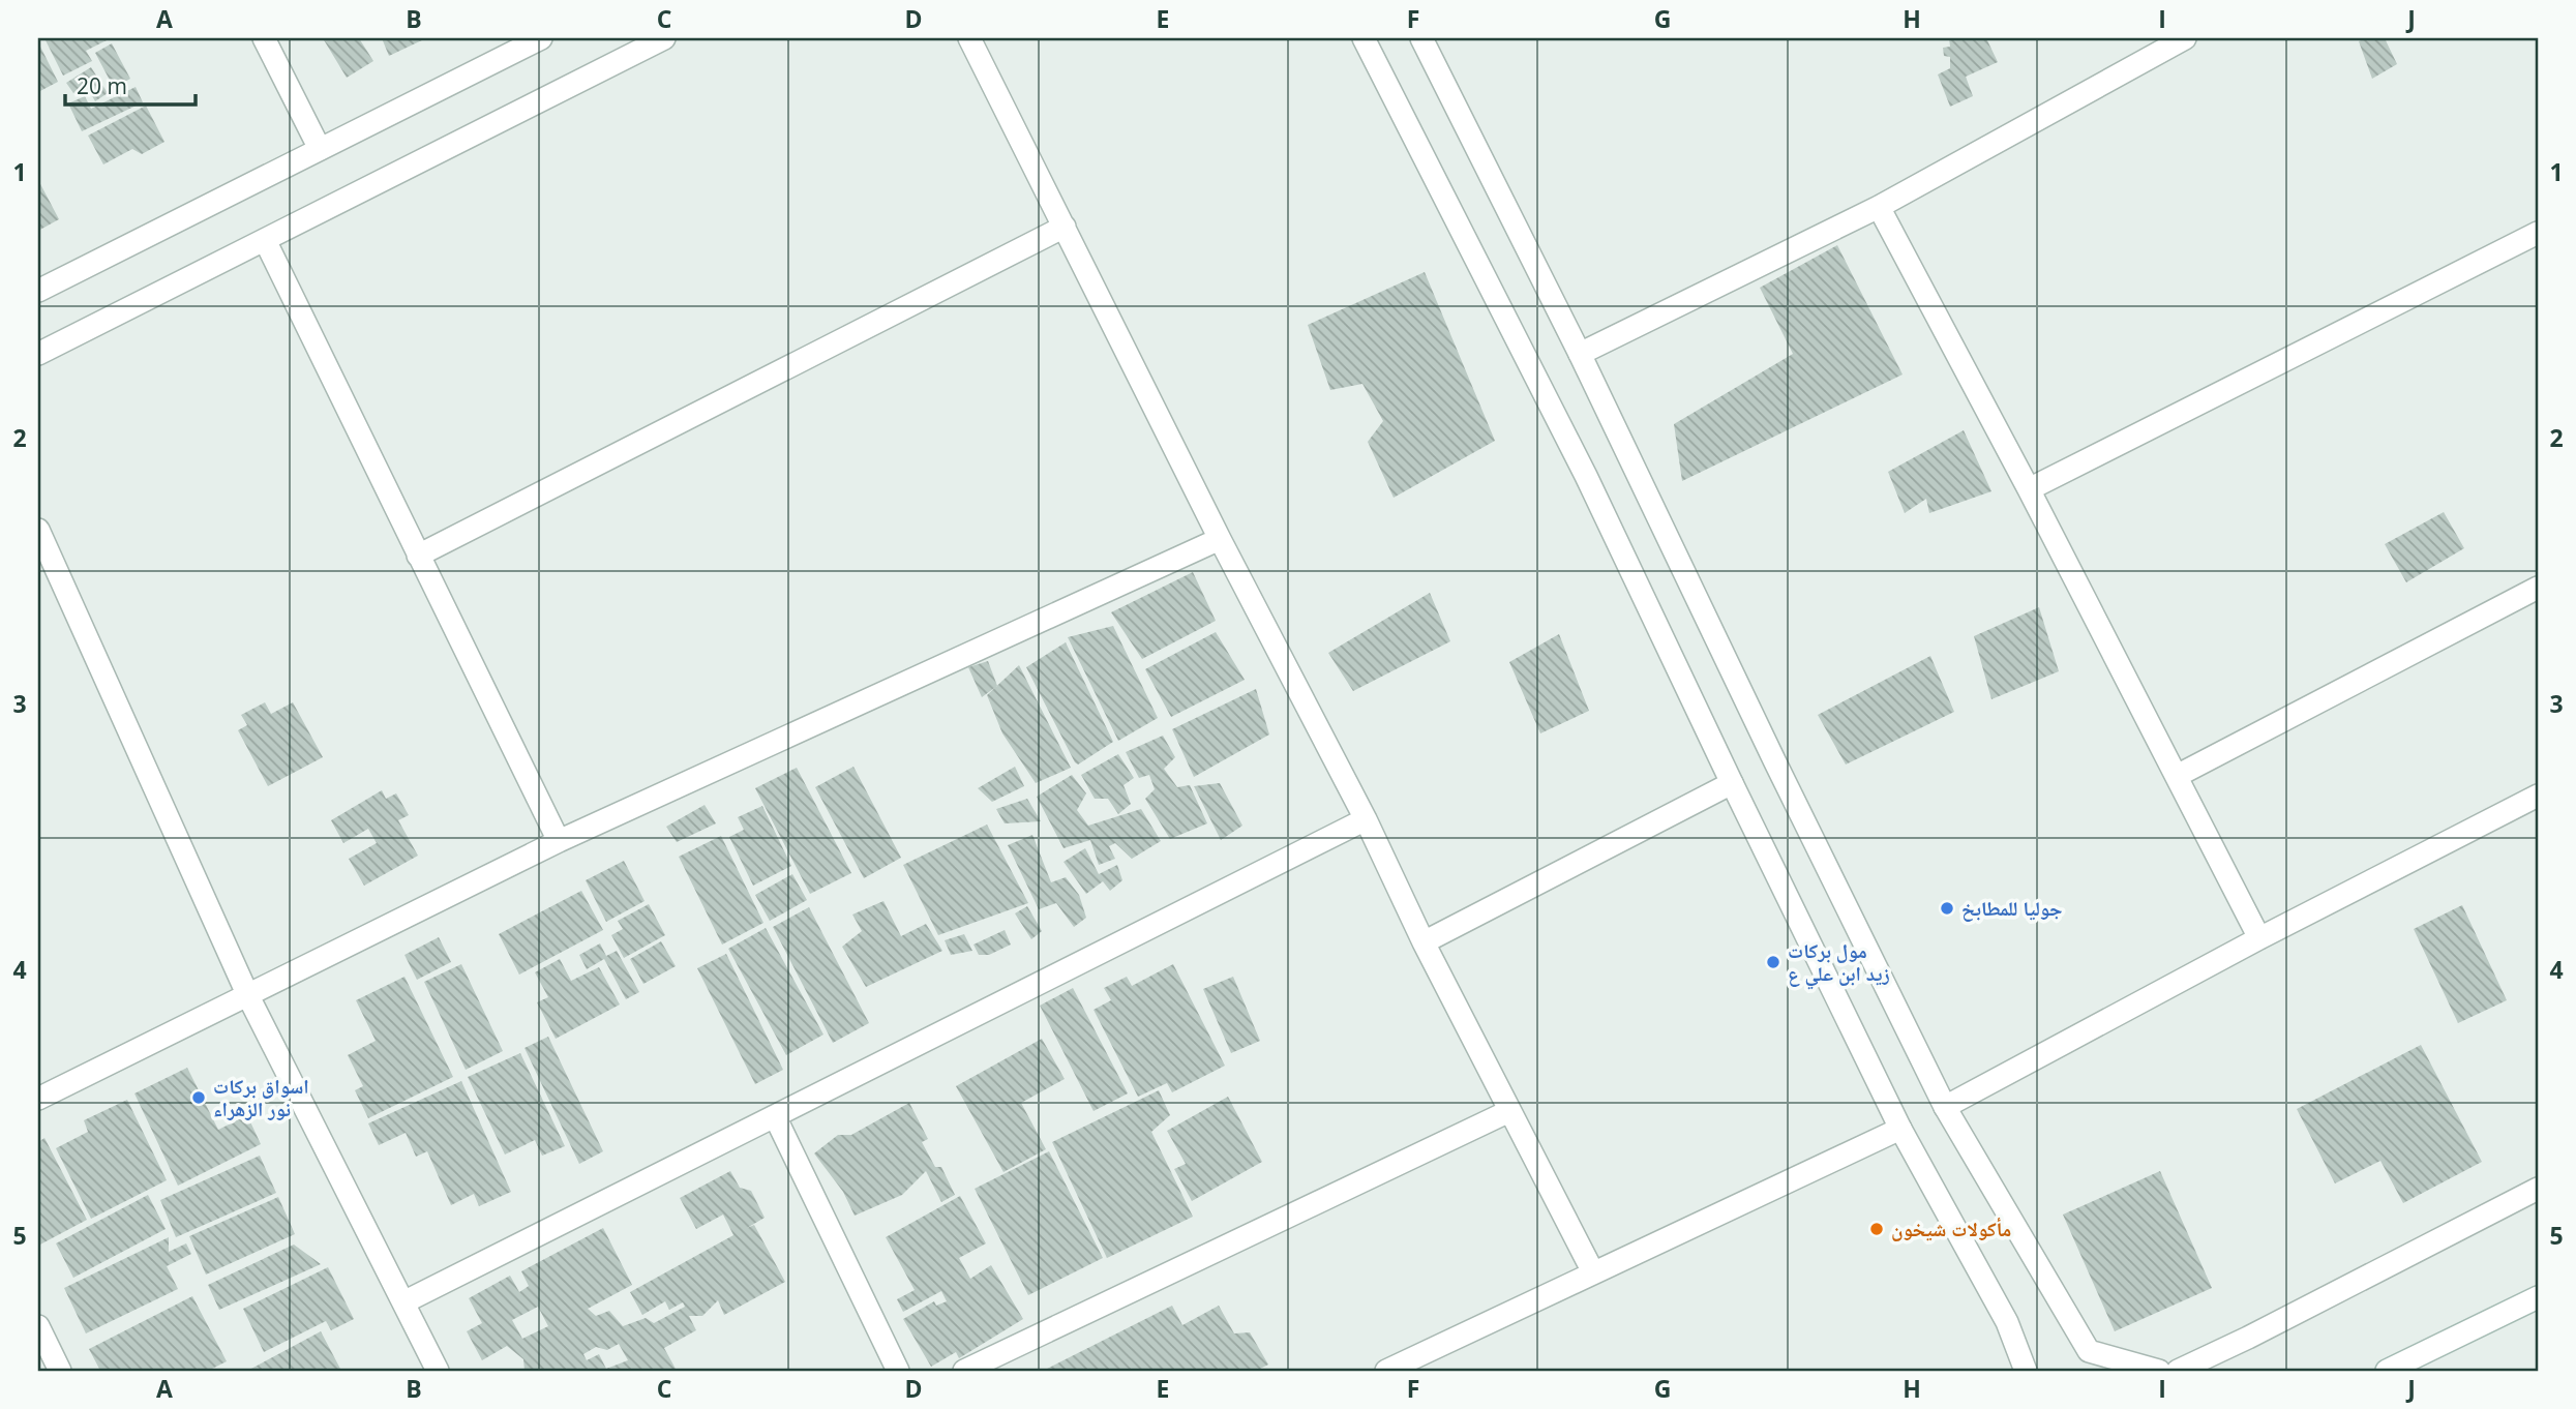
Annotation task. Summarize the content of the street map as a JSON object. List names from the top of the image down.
{
  "places": [
    "جوليا للمطابخ",
    "مول بركات زيد ابن علي ع",
    "اسواق بركات نور الزهراء",
    "مأكولات شيخون"
  ],
  "scale_bar": "20 m",
  "grid": {
    "columns": [
      "A",
      "B",
      "C",
      "D",
      "E",
      "F",
      "G",
      "H",
      "I",
      "J"
    ],
    "rows": [
      "1",
      "2",
      "3",
      "4",
      "5"
    ]
  }
}
